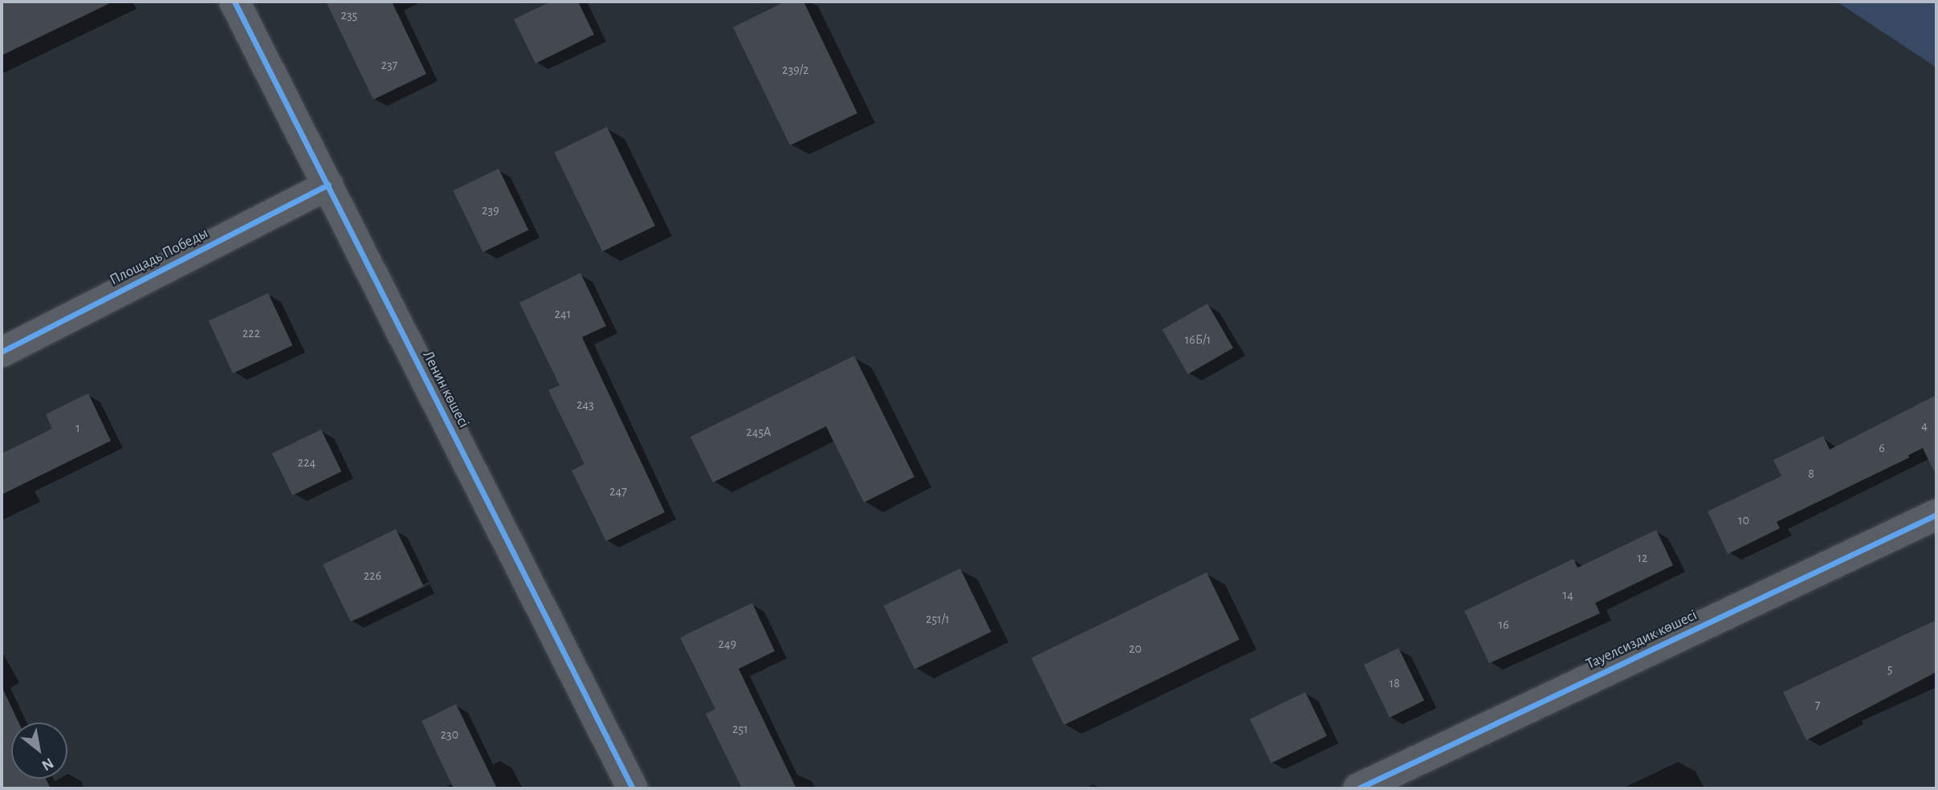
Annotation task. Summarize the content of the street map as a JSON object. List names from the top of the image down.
{
  "streets": {
    "street": ["Площадь Победы", "Ленин көшесі", "Тауелсиздик көшесі"]
  },
  "crossings": [
    ["Площадь Победы", "Ленин көшесі"]
  ],
  "house_numbers": [
    "235",
    "237",
    "239/2",
    "239",
    "241",
    "222",
    "16Б/1",
    "243",
    "4",
    "1",
    "245А",
    "6",
    "224",
    "8",
    "247",
    "10",
    "12",
    "226",
    "14",
    "251/1",
    "16",
    "249",
    "20",
    "5",
    "18",
    "7",
    "251",
    "230"
  ],
  "north": "bottom right"
}
